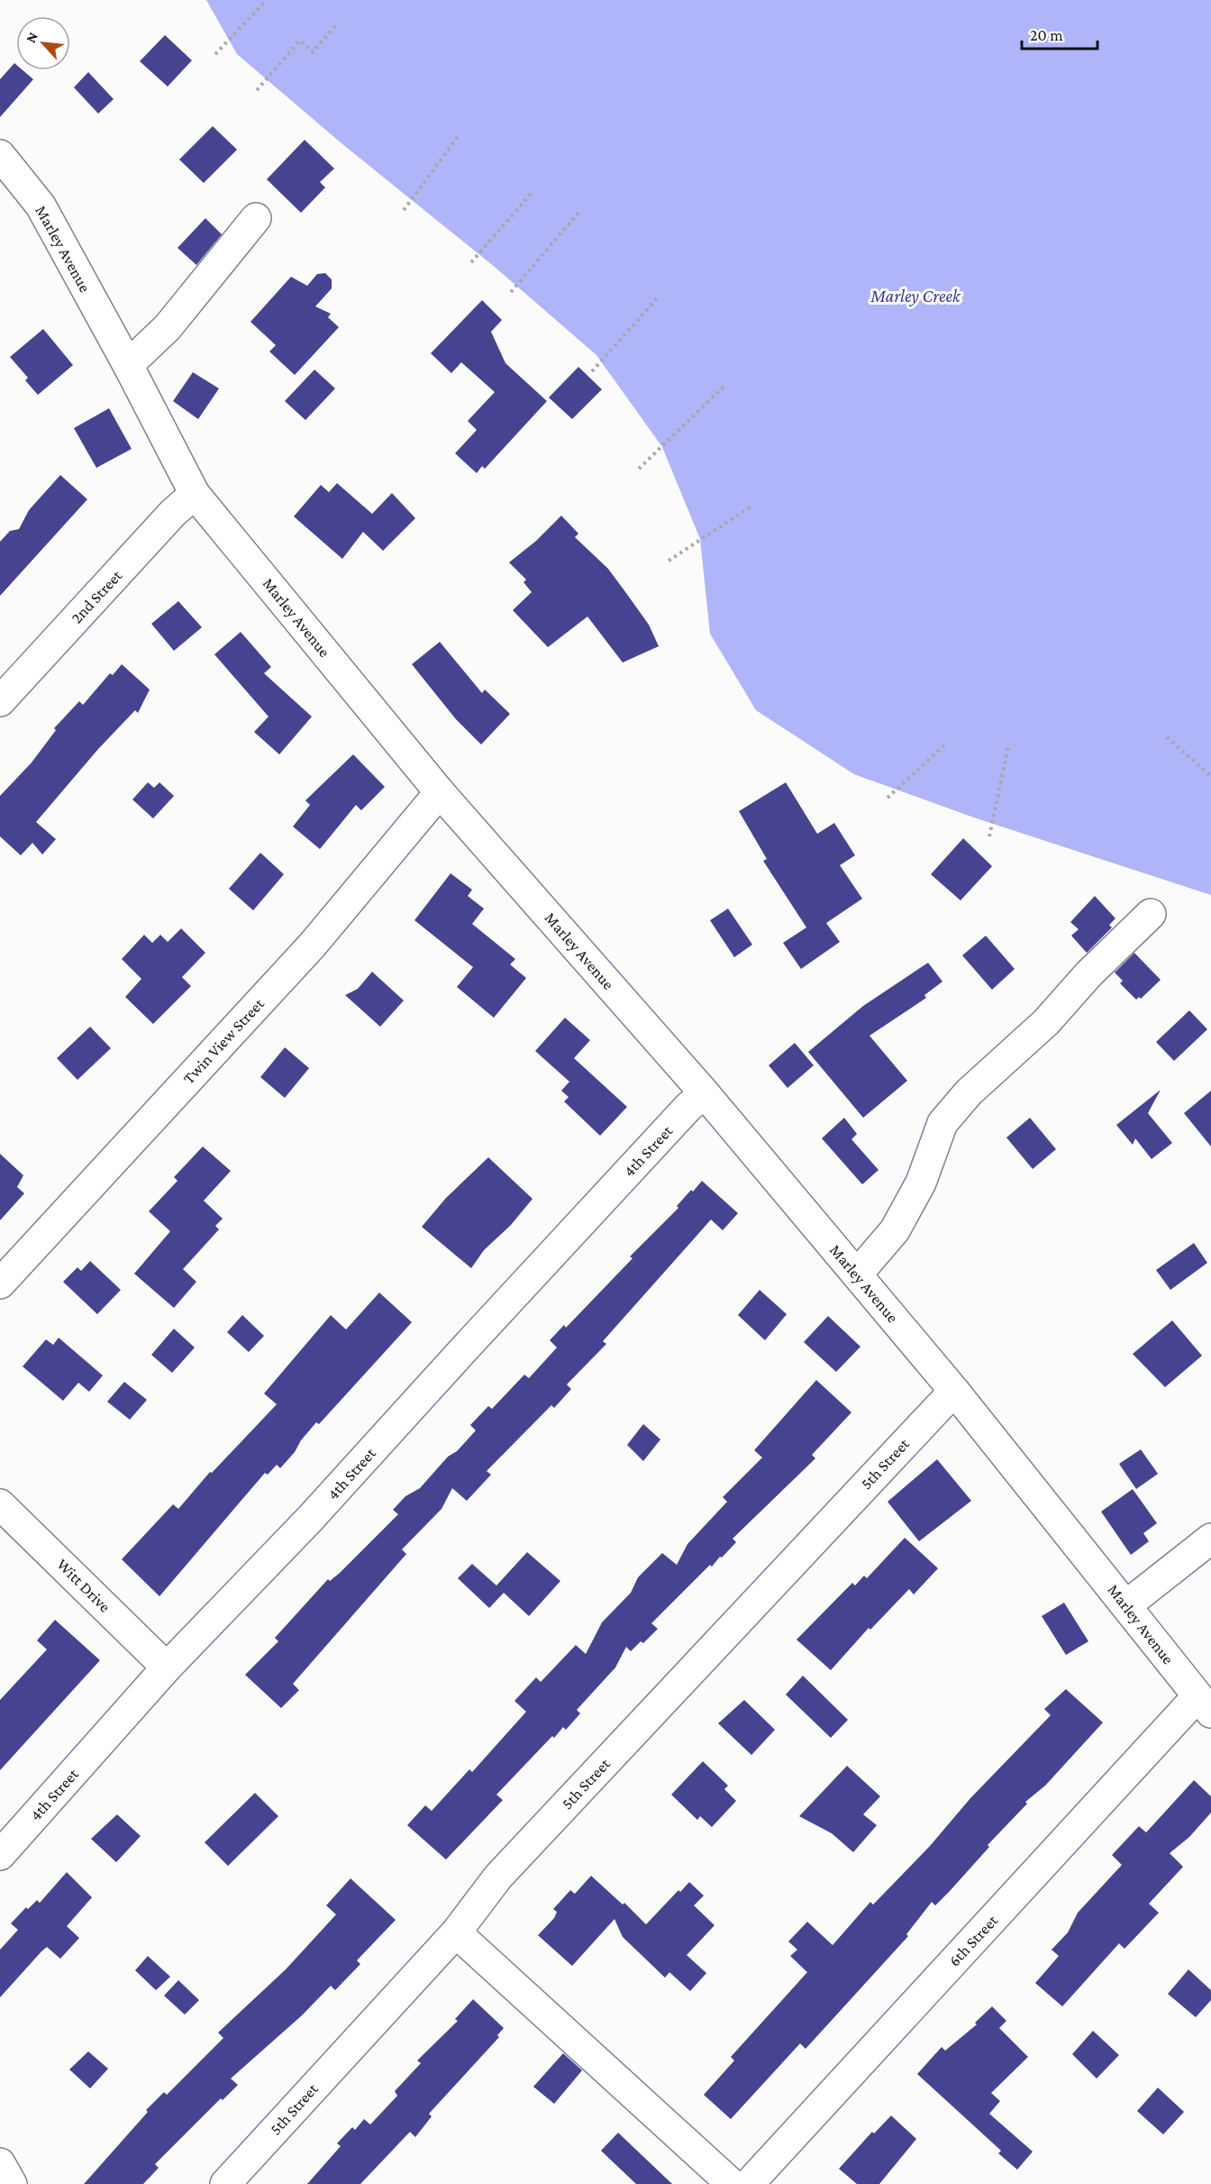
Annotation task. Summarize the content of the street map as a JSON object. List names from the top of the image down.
{
  "streets": {
    "street": [
      "Marley Avenue",
      "2nd Street",
      "Twin View Street",
      "4th Street",
      "5th Street",
      "Witt Drive",
      "6th Street"
    ]
  },
  "crossings": [
    ["Marley Avenue", "2nd Street"],
    ["Marley Avenue", "Twin View Street"],
    ["Marley Avenue", "4th Street"],
    ["Marley Avenue", "5th Street"],
    ["Marley Avenue", "6th Street"],
    ["4th Street", "Witt Drive"]
  ],
  "water": ["Marley Creek"],
  "scale_bar": "20 m",
  "north": "top left"
}
